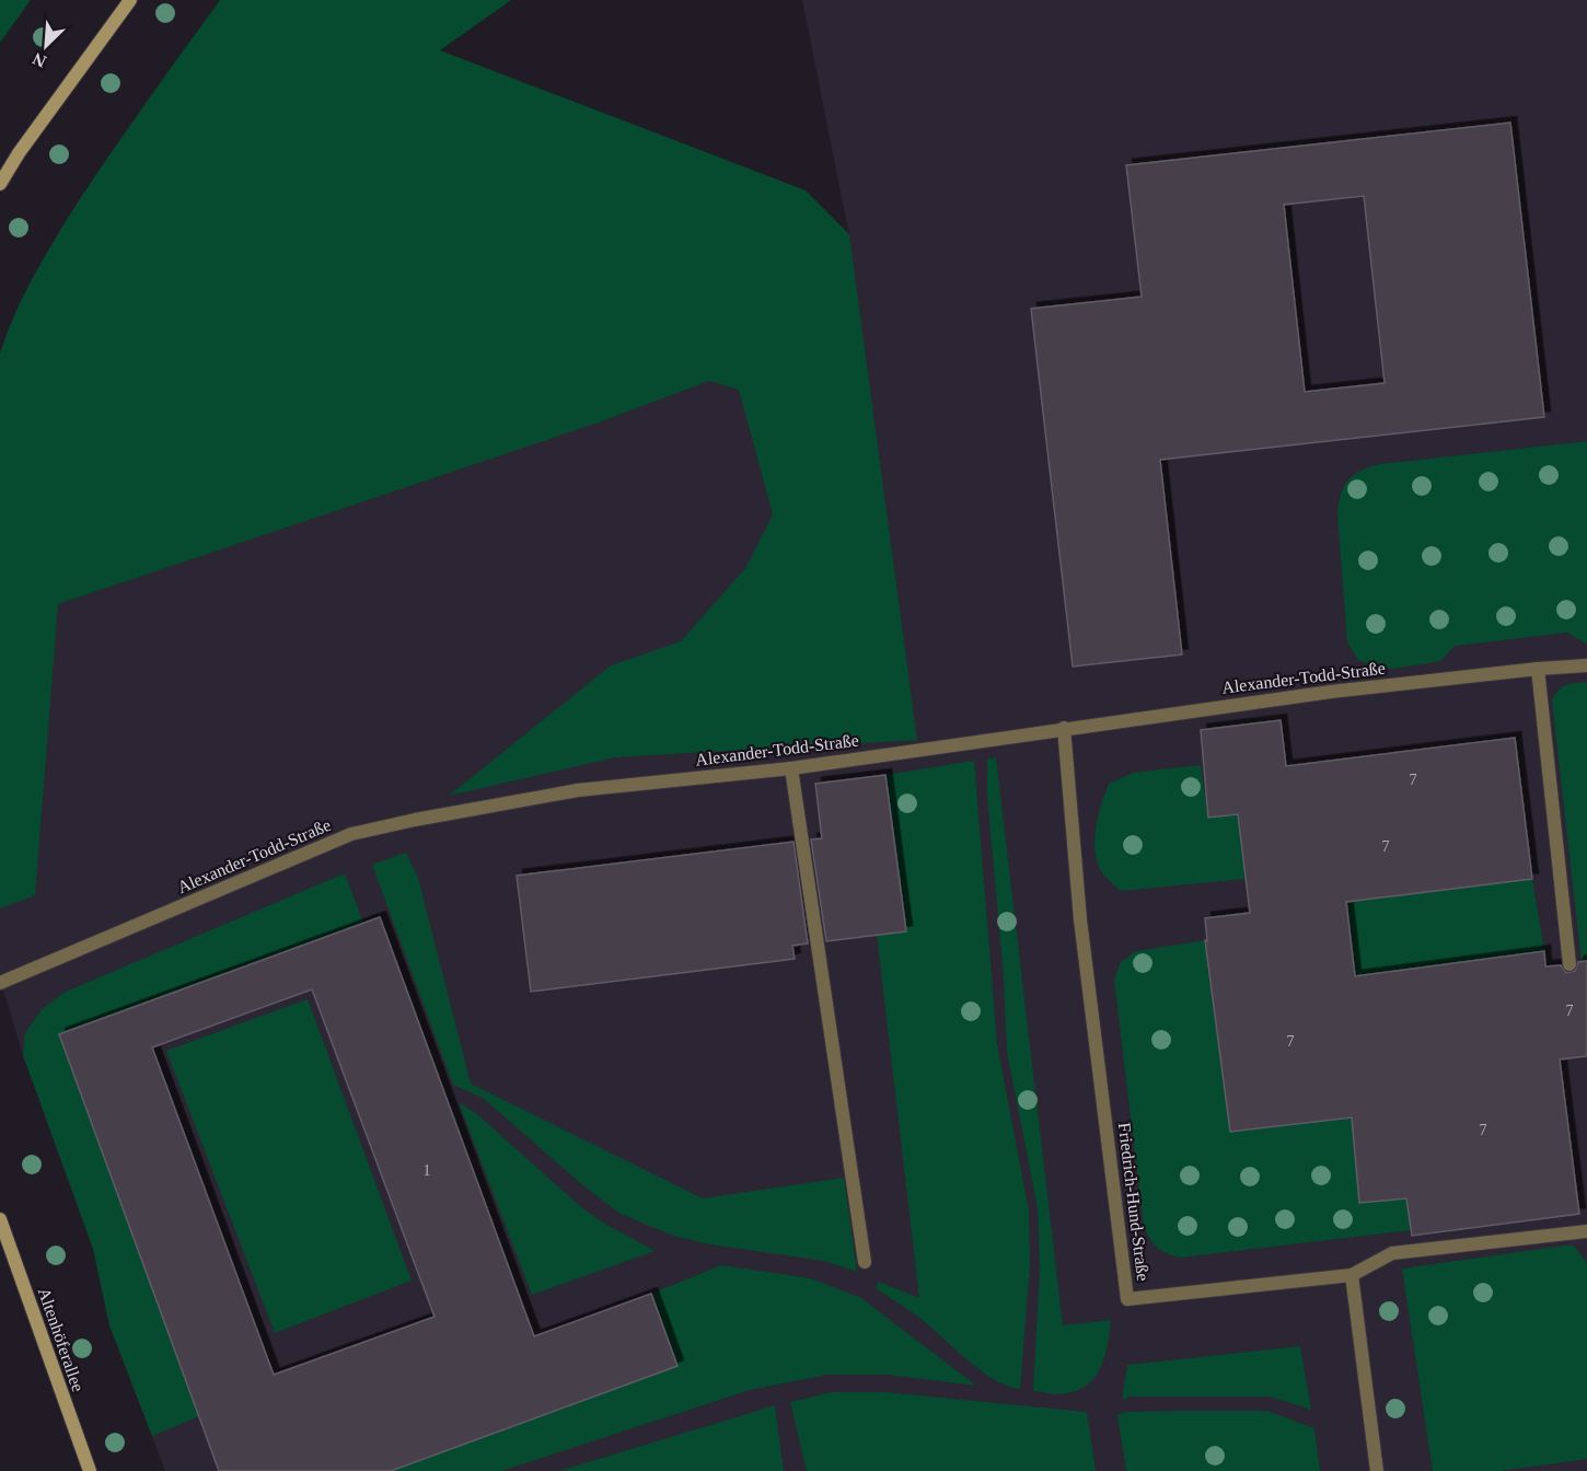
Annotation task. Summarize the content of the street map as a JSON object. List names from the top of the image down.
{
  "streets": {
    "street": ["Altenhöferallee"],
    "lane": ["Alexander-Todd-Straße", "Friedrich-Hund-Straße"]
  },
  "crossings": [
    ["Alexander-Todd-Straße", "Friedrich-Hund-Straße"]
  ],
  "house_numbers": [
    "7",
    "7",
    "7",
    "7",
    "7",
    "1"
  ],
  "north": "bottom left"
}
